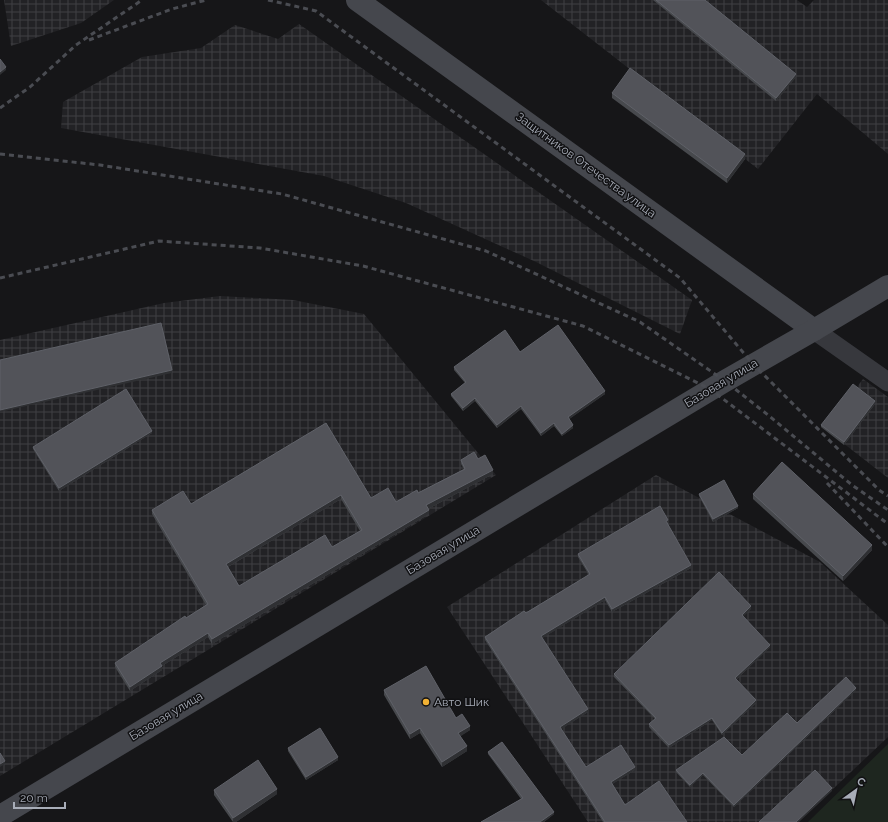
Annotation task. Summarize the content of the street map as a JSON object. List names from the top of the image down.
{
  "streets": {
    "main road": ["Защитников Отечества улица", "Базовая улица"]
  },
  "crossings": [
    ["Защитников Отечества улица", "Базовая улица"]
  ],
  "places": ["Авто Шик"],
  "scale_bar": "20 m",
  "north": "top right"
}
